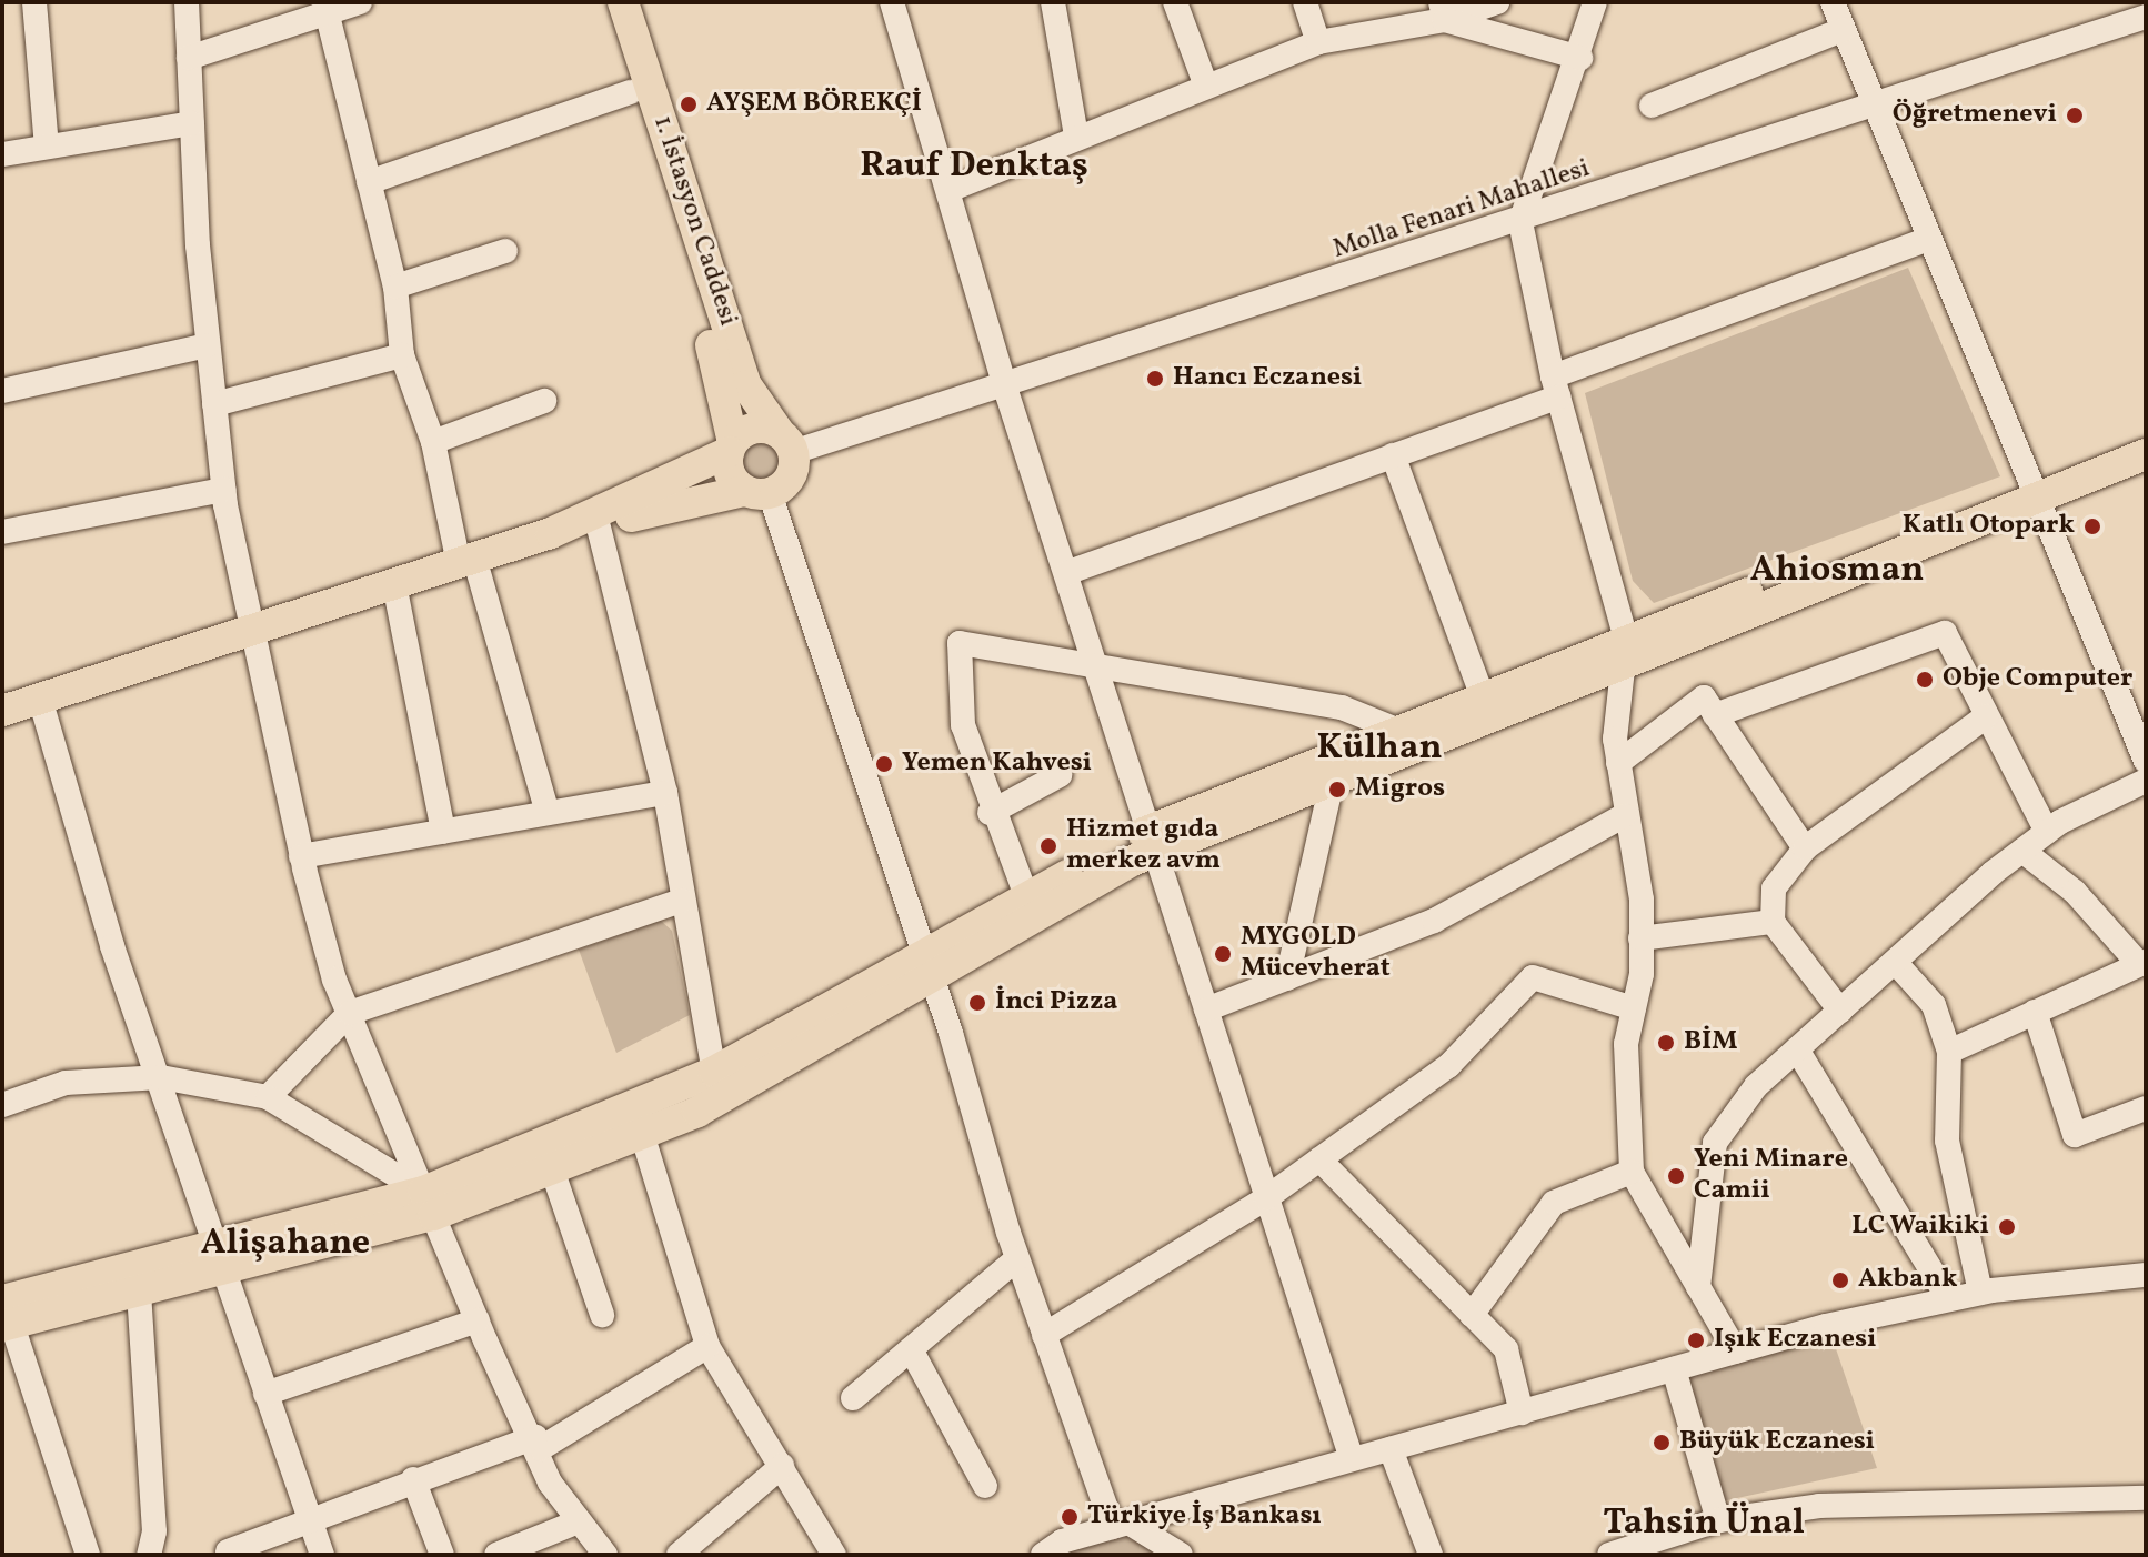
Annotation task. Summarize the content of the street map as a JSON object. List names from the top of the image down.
{
  "streets": {
    "main road": ["1. İstasyon Caddesi"],
    "street": ["Molla Fenari Mahallesi"]
  },
  "crossings": [
    ["Molla Fenari Mahallesi", "1. İstasyon Caddesi"]
  ],
  "districts": [
    "Rauf Denktaş",
    "Ahiosman",
    "Külhan",
    "Alişahane",
    "Tahsin Ünal"
  ],
  "places": [
    "AYŞEM BÖREKÇİ",
    "Öğretmenevi",
    "Hancı Eczanesi",
    "Katlı Otopark",
    "Obje Computer",
    "Yemen Kahvesi",
    "Migros",
    "Hizmet gıda merkez avm",
    "MYGOLD Mücevherat",
    "İnci Pizza",
    "BİM",
    "Yeni Minare Camii",
    "LC Waikiki",
    "Akbank",
    "Işık Eczanesi",
    "Büyük Eczanesi",
    "Türkiye İş Bankası"
  ]
}
